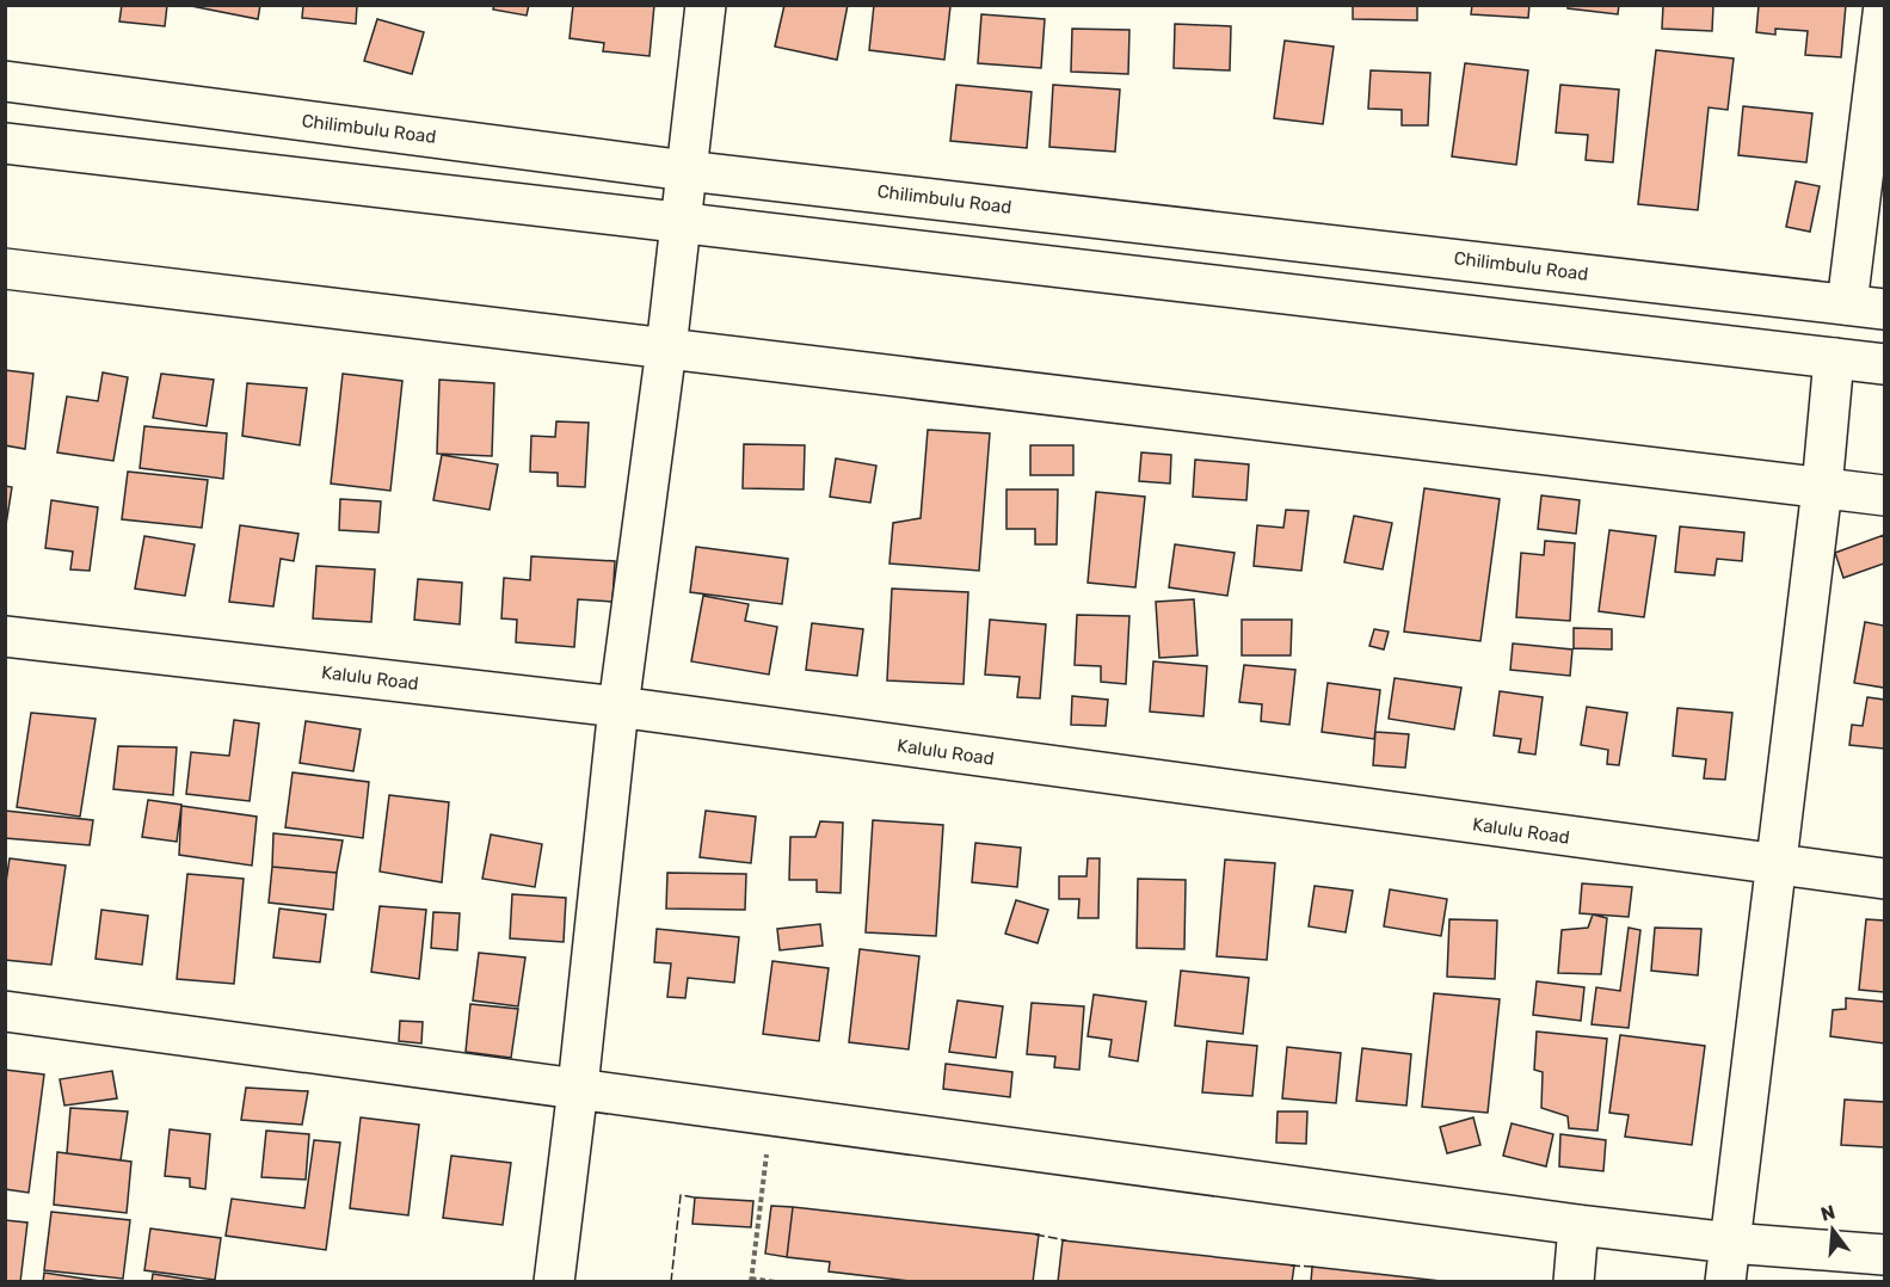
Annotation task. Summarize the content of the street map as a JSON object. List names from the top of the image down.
{
  "streets": {
    "street": ["Chilimbulu Road", "Kalulu Road"]
  },
  "north": "top"
}
